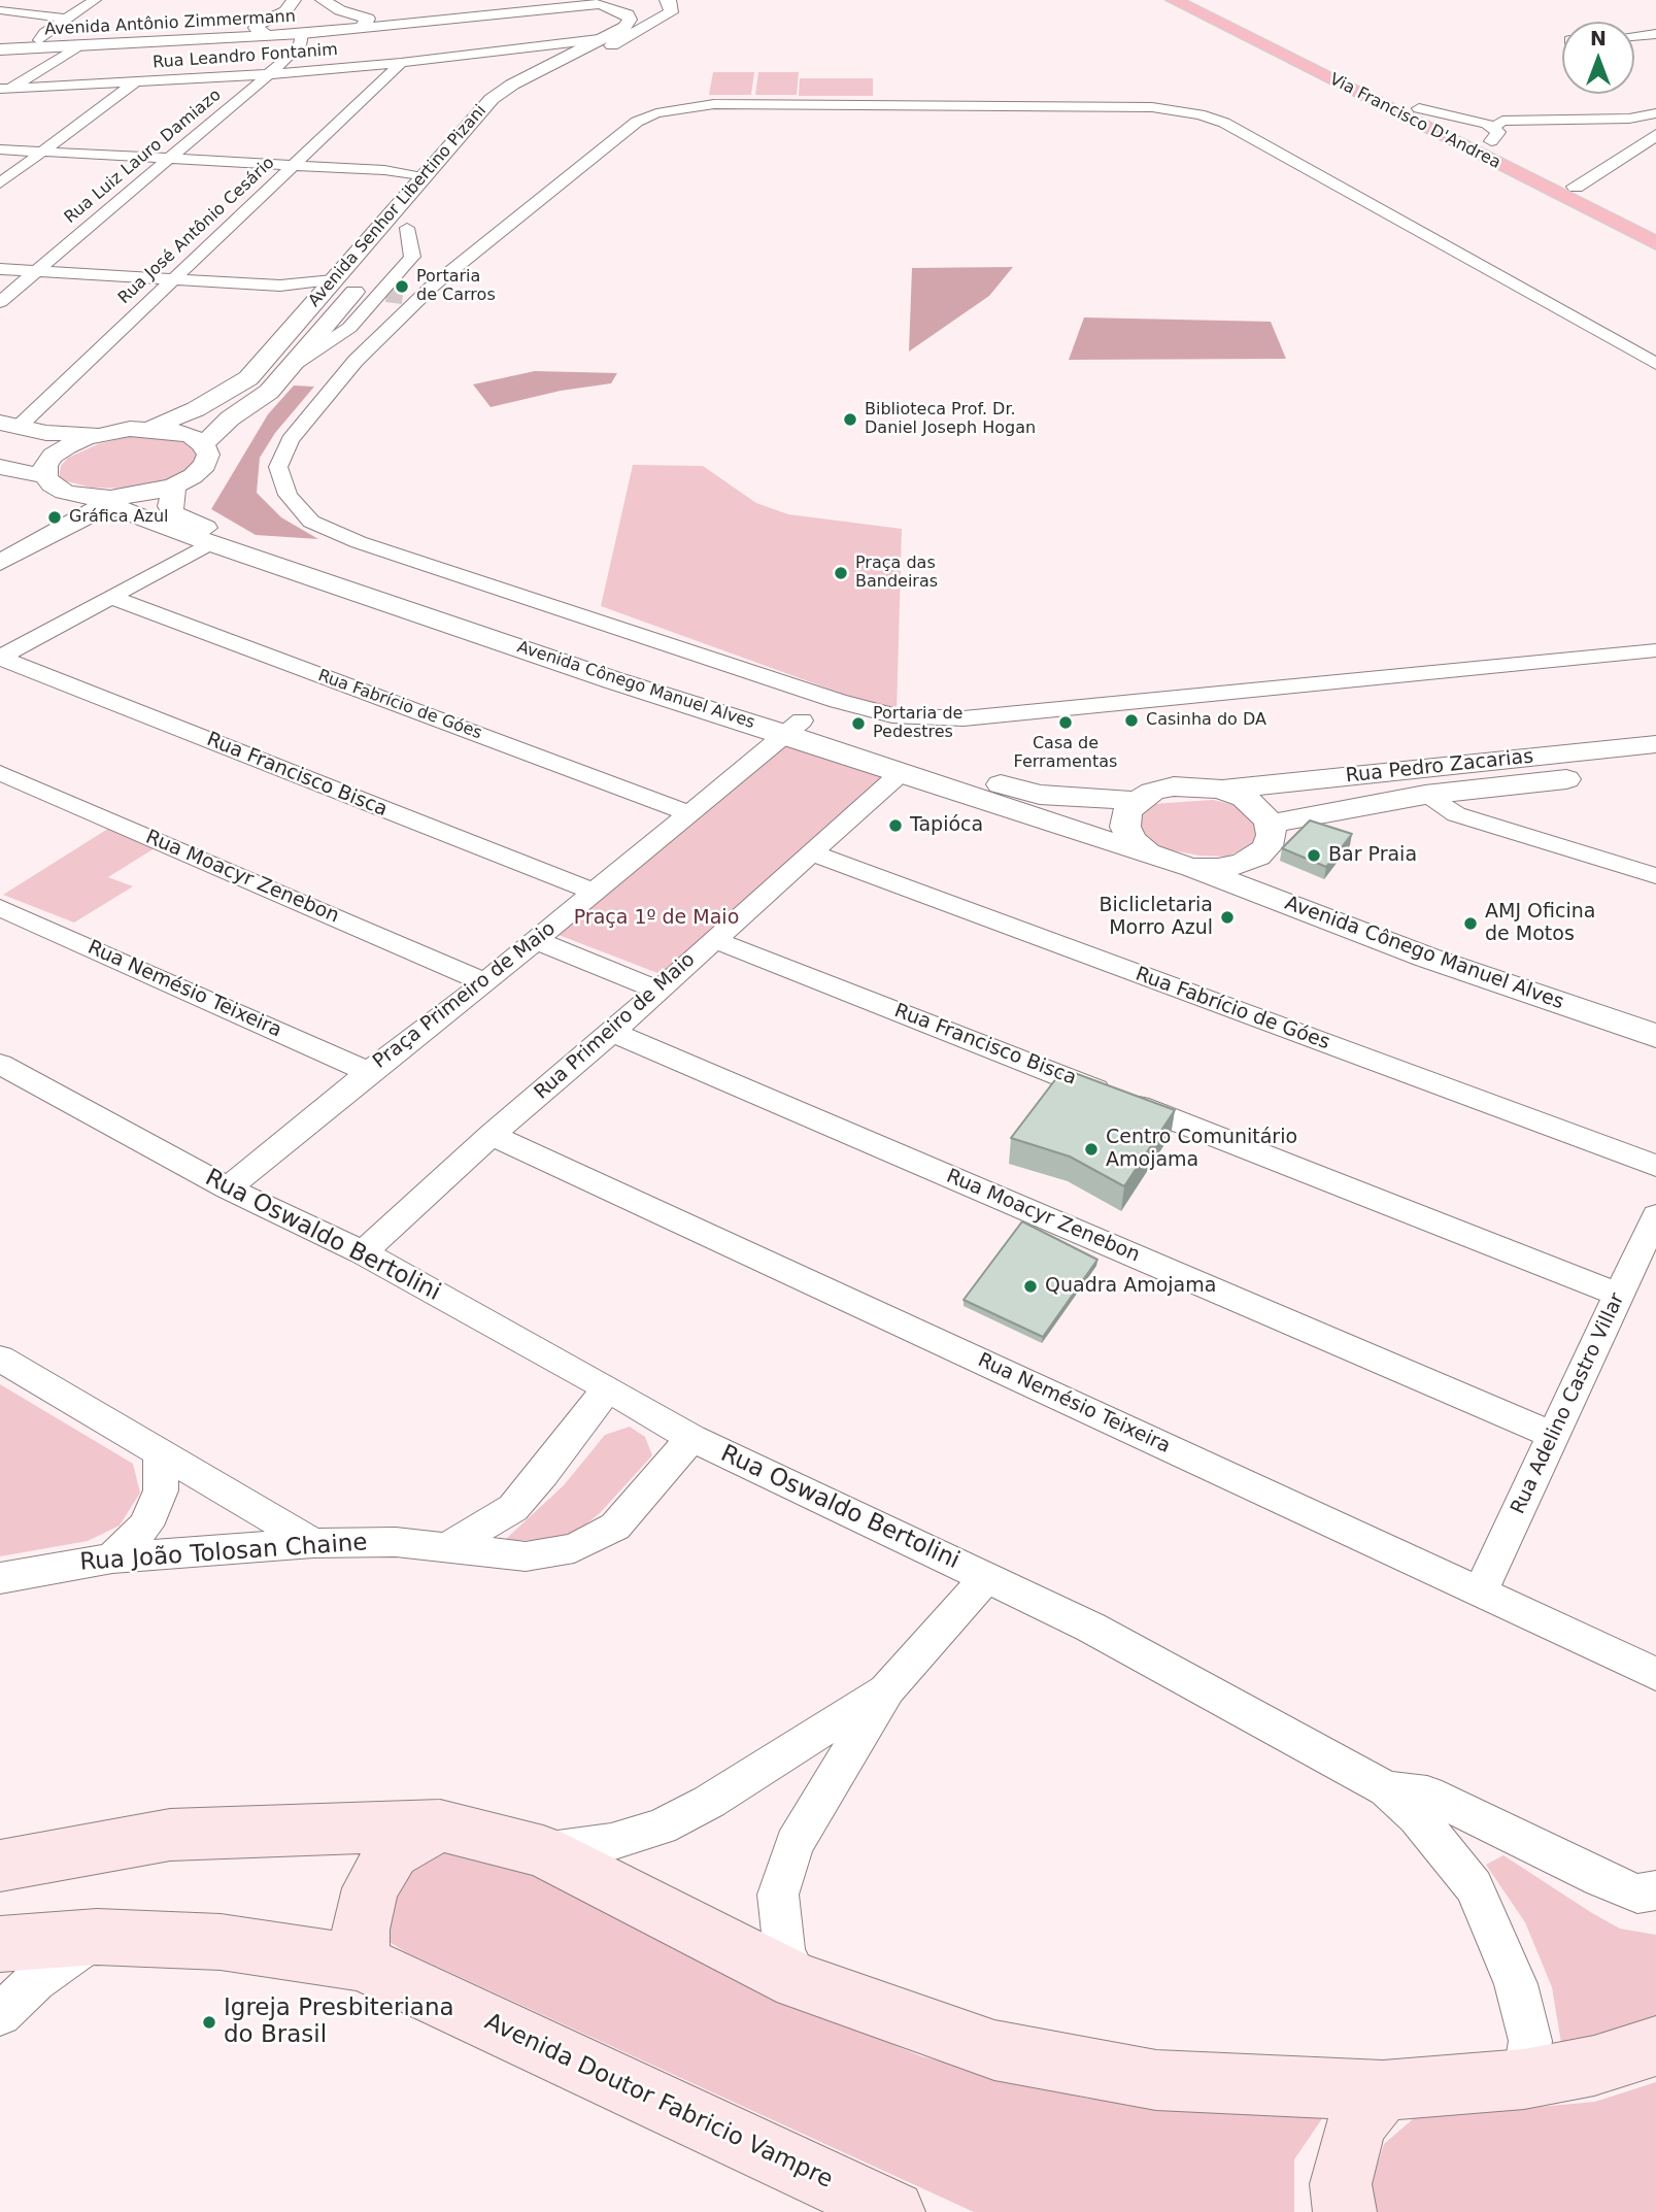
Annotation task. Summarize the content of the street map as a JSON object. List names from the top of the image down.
{
  "streets": {
    "highway": ["Via Francisco D'Andrea"],
    "main road": ["Avenida Doutor Fabricio Vampre"],
    "street": [
      "Avenida Antônio Zimmermann",
      "Rua Leandro Fontanim",
      "Rua Luiz Lauro Damiazo",
      "Avenida Senhor Libertino Pizani",
      "Rua José Antônio Cesário",
      "Avenida Cônego Manuel Alves",
      "Rua Fabrício de Góes",
      "Rua Pedro Zacarias",
      "Rua Francisco Bisca",
      "Rua Moacyr Zenebon",
      "Rua Nemésio Teixeira",
      "Praça Primeiro de Maio",
      "Rua Primeiro de Maio",
      "Rua Oswaldo Bertolini",
      "Rua Adelino Castro Villar",
      "Rua João Tolosan Chaine"
    ]
  },
  "crossings": [
    ["Avenida Antônio Zimmermann", "Rua Luiz Lauro Damiazo"],
    ["Avenida Antônio Zimmermann", "Avenida Senhor Libertino Pizani"],
    ["Rua Leandro Fontanim", "Rua Luiz Lauro Damiazo"],
    ["Rua Leandro Fontanim", "Avenida Senhor Libertino Pizani"],
    ["Rua Leandro Fontanim", "Rua José Antônio Cesário"],
    ["Avenida Cônego Manuel Alves", "Rua Pedro Zacarias"],
    ["Avenida Cônego Manuel Alves", "Praça Primeiro de Maio"],
    ["Avenida Cônego Manuel Alves", "Rua Primeiro de Maio"],
    ["Rua Fabrício de Góes", "Praça Primeiro de Maio"],
    ["Rua Fabrício de Góes", "Rua Primeiro de Maio"],
    ["Rua Francisco Bisca", "Praça Primeiro de Maio"],
    ["Rua Francisco Bisca", "Rua Primeiro de Maio"],
    ["Rua Francisco Bisca", "Rua Adelino Castro Villar"],
    ["Rua Moacyr Zenebon", "Praça Primeiro de Maio"],
    ["Rua Moacyr Zenebon", "Rua Primeiro de Maio"],
    ["Rua Moacyr Zenebon", "Rua Adelino Castro Villar"],
    ["Rua Nemésio Teixeira", "Praça Primeiro de Maio"],
    ["Rua Nemésio Teixeira", "Rua Primeiro de Maio"],
    ["Rua Nemésio Teixeira", "Rua Adelino Castro Villar"],
    ["Praça Primeiro de Maio", "Rua Oswaldo Bertolini"],
    ["Rua Primeiro de Maio", "Rua Oswaldo Bertolini"],
    ["Rua Oswaldo Bertolini", "Rua João Tolosan Chaine"]
  ],
  "parks": ["Praça 1º de Maio"],
  "places": [
    "Portaria de Carros",
    "Biblioteca Prof. Dr. Daniel Joseph Hogan",
    "Gráfica Azul",
    "Praça das Bandeiras",
    "Casinha do DA",
    "Casa de Ferramentas",
    "Portaria de Pedestres",
    "Tapióca",
    "Bar Praia",
    "Biclicletaria Morro Azul",
    "AMJ Oficina de Motos",
    "Centro Comunitário Amojama",
    "Quadra Amojama",
    "Igreja Presbiteriana do Brasil"
  ],
  "north": "top"
}
